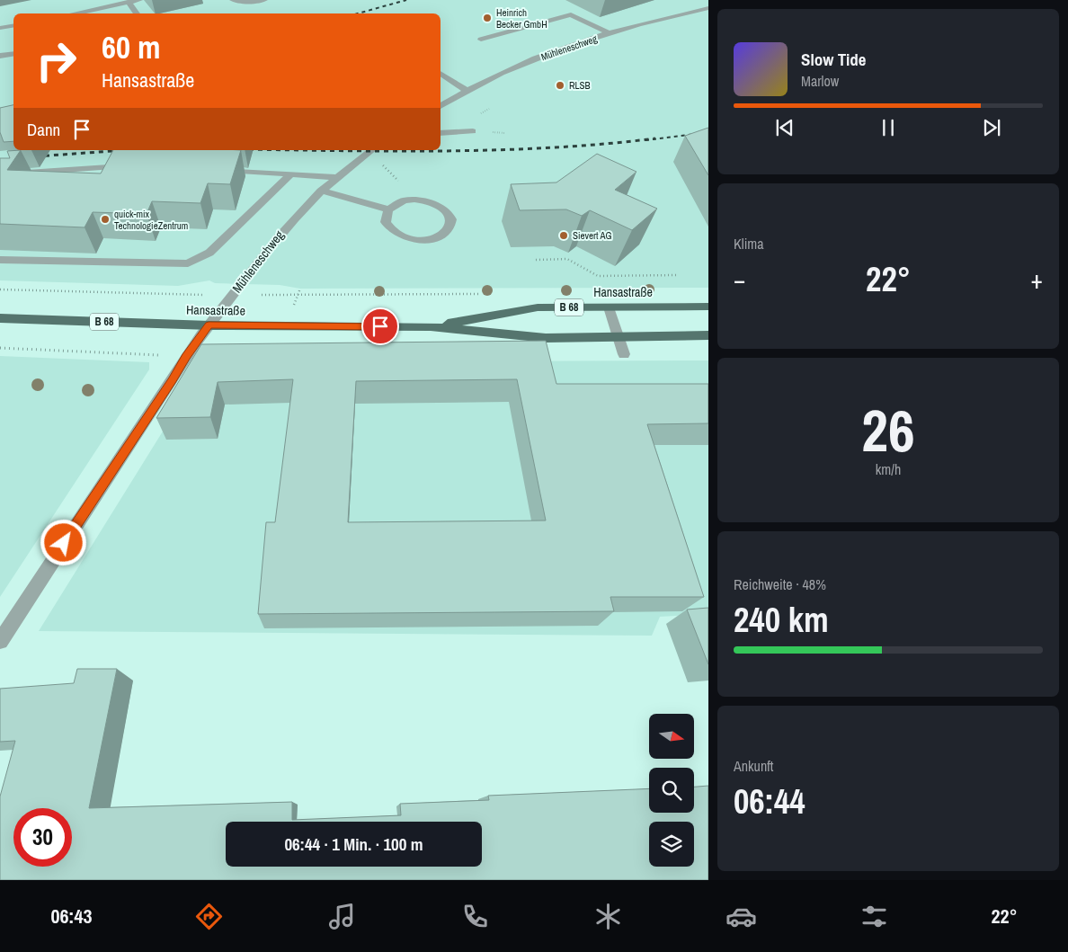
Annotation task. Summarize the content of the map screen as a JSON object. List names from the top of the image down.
{
  "streets": {
    "main road": ["Hansastraße", "B 68"],
    "street": ["Mühleneschweg"]
  },
  "crossings": [
    ["Mühleneschweg", "Hansastraße"]
  ],
  "places": [
    "Heinrich Becker GmbH",
    "RLSB",
    "quick-mix TechnologieZentrum",
    "Sievert AG"
  ],
  "north": "right",
  "page": {
    "turn": ["60 m", "Hansastraße"],
    "song": ["Slow Tide", "Marlow"],
    "then": "Dann",
    "tile": [
      "Klima",
      ["26", "km/h"],
      ["Reichweite · 48%", "240 km"],
      ["Ankunft", "06:44"]
    ],
    "heat": ["−", "22°", "+"],
    "limit": "30",
    "trip": "06:44 · 1 Min. · 100 m",
    "tabs": ["06:43", "22°"]
  }
}
